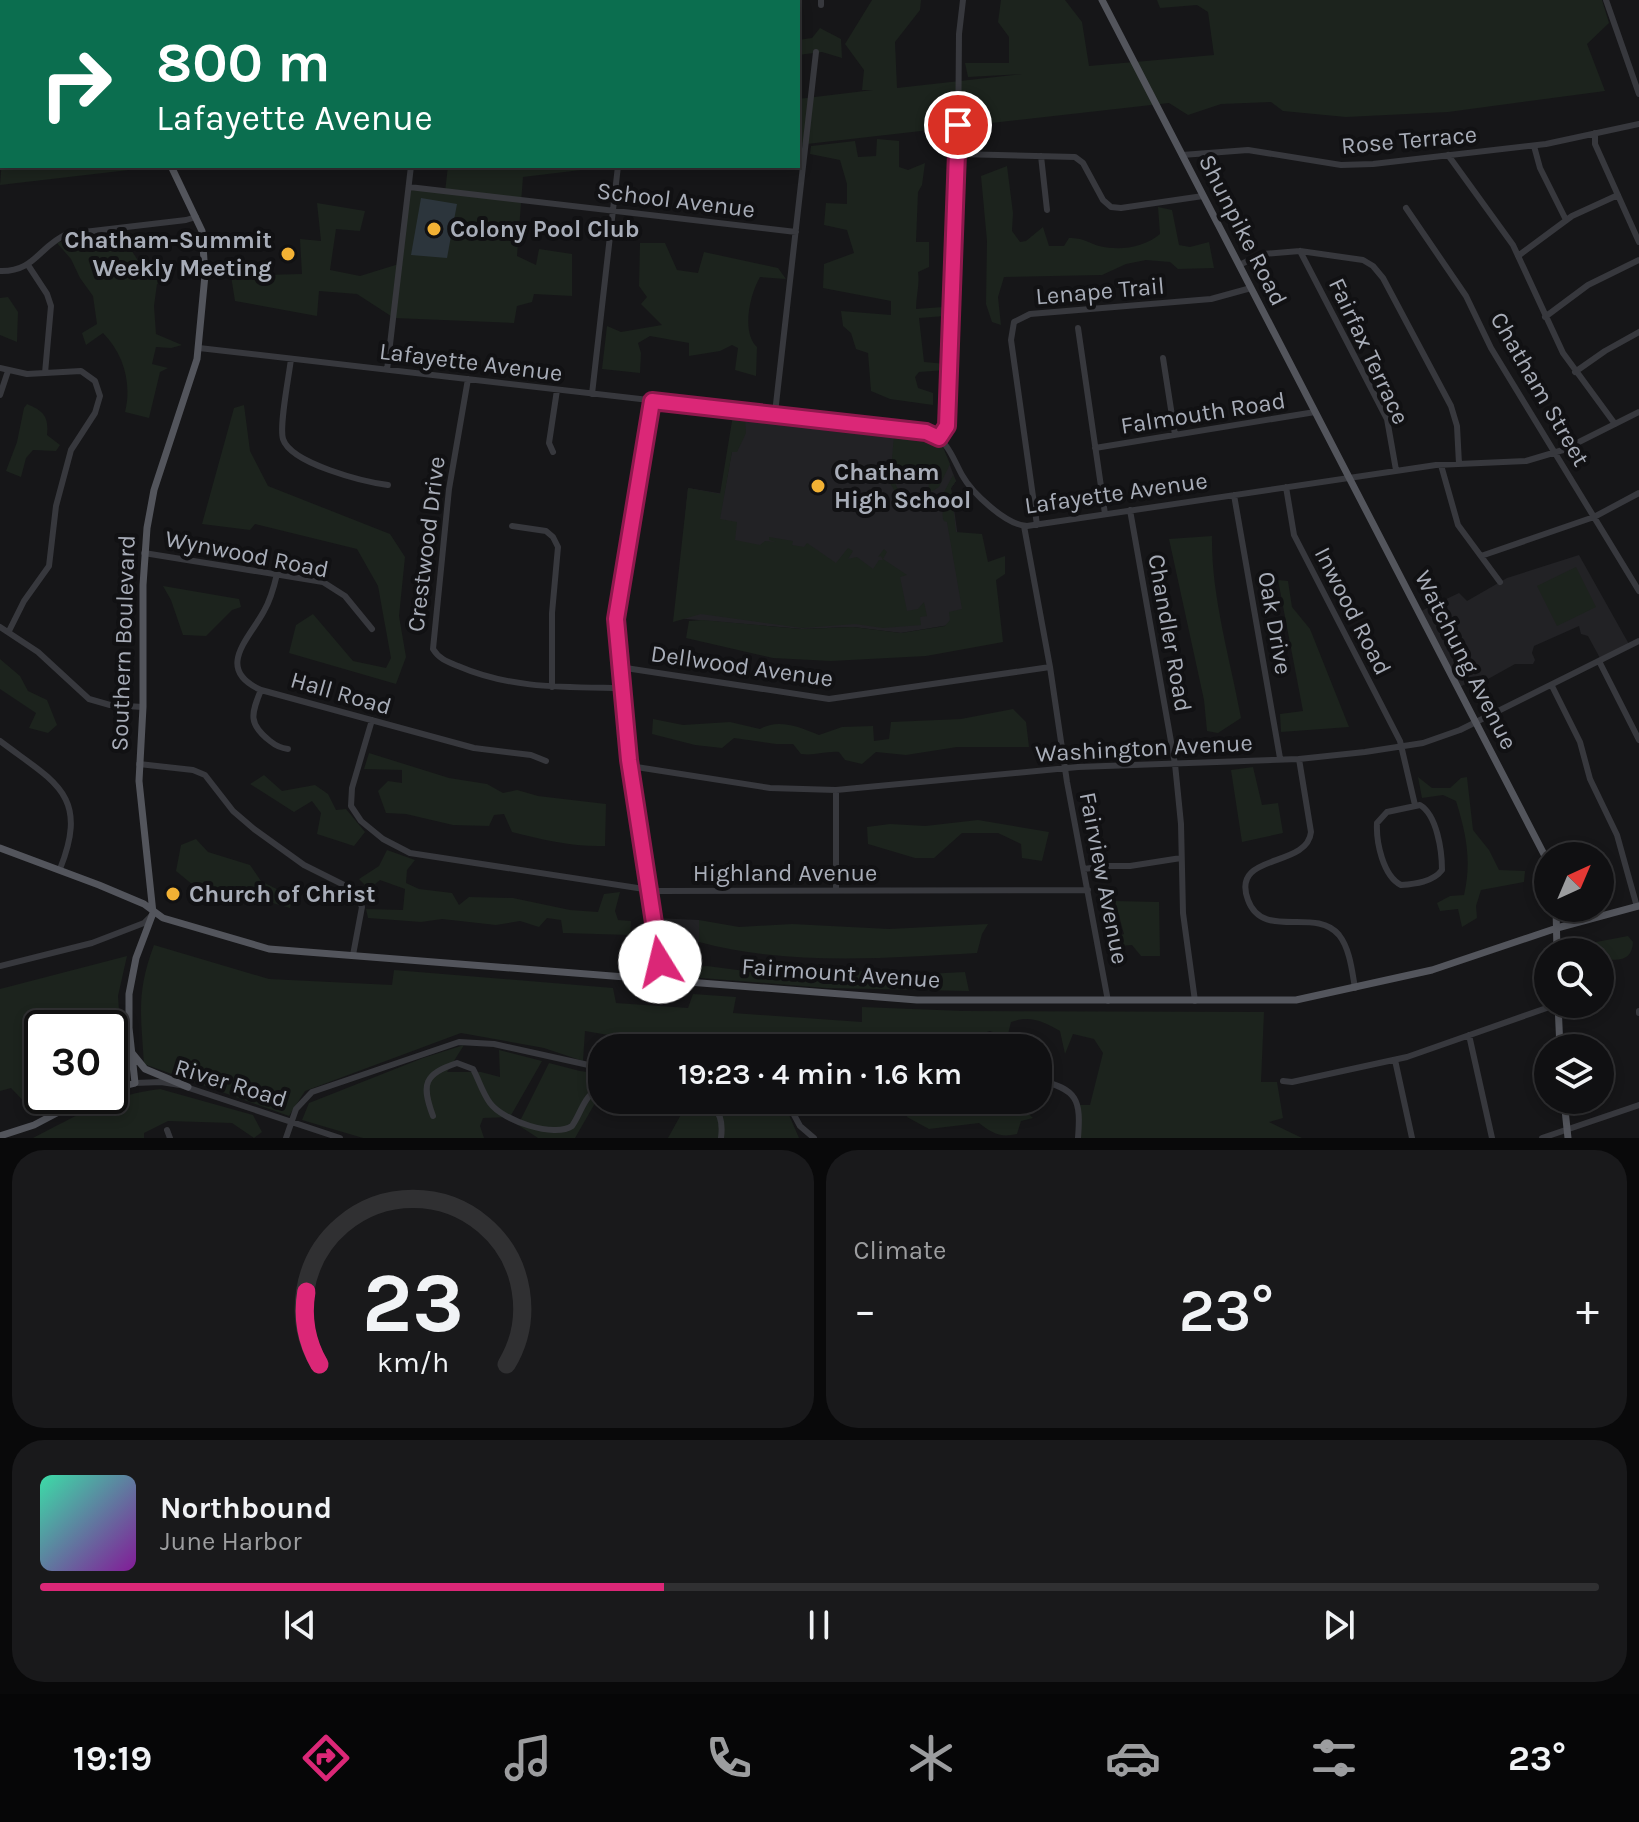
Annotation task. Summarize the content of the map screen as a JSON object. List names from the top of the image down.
{
  "streets": {
    "main road": [
      "Shunpike Road",
      "Southern Boulevard",
      "Watchung Avenue",
      "Fairmount Avenue",
      "River Road"
    ],
    "street": [
      "Rose Terrace",
      "School Avenue",
      "Lenape Trail",
      "Fairfax Terrace",
      "Lafayette Avenue",
      "Chatham Street",
      "Falmouth Road",
      "Crestwood Drive",
      "Wynwood Road",
      "Inwood Road",
      "Oak Drive",
      "Chandler Road",
      "Dellwood Avenue",
      "Hall Road",
      "Washington Avenue",
      "Highland Avenue",
      "Fairview Avenue"
    ]
  },
  "crossings": [
    ["Rose Terrace", "Shunpike Road"],
    ["Shunpike Road", "Lenape Trail"],
    ["Shunpike Road", "Lafayette Avenue"],
    ["Shunpike Road", "Falmouth Road"],
    ["Shunpike Road", "Watchung Avenue"],
    ["Lenape Trail", "Lafayette Avenue"],
    ["Fairfax Terrace", "Lafayette Avenue"],
    ["Lafayette Avenue", "Chatham Street"],
    ["Lafayette Avenue", "Crestwood Drive"],
    ["Lafayette Avenue", "Inwood Road"],
    ["Lafayette Avenue", "Oak Drive"],
    ["Lafayette Avenue", "Chandler Road"],
    ["Lafayette Avenue", "Southern Boulevard"],
    ["Lafayette Avenue", "Watchung Avenue"],
    ["Lafayette Avenue", "Fairview Avenue"],
    ["Wynwood Road", "Southern Boulevard"],
    ["Wynwood Road", "Hall Road"],
    ["Inwood Road", "Washington Avenue"],
    ["Oak Drive", "Washington Avenue"],
    ["Chandler Road", "Washington Avenue"],
    ["Chandler Road", "Fairmount Avenue"],
    ["Southern Boulevard", "Fairmount Avenue"],
    ["Southern Boulevard", "River Road"],
    ["Watchung Avenue", "Washington Avenue"],
    ["Dellwood Avenue", "Fairview Avenue"],
    ["Hall Road", "Highland Avenue"],
    ["Washington Avenue", "Fairview Avenue"],
    ["Highland Avenue", "Fairview Avenue"],
    ["Fairview Avenue", "Fairmount Avenue"]
  ],
  "places": [
    "Colony Pool Club",
    "Chatham-Summit Weekly Meeting",
    "Chatham High School",
    "Church of Christ"
  ],
  "north": "top right",
  "page": {
    "turn": ["800 m", "Lafayette Avenue"],
    "limit": "30",
    "trip": "19:23 · 4 min · 1.6 km",
    "tile": "Climate",
    "heat": ["−", "23°", "+"],
    "song": ["Northbound", "June Harbor"],
    "tabs": ["19:19", "23°"],
    "gauge": ["23", "km/h"]
  }
}
